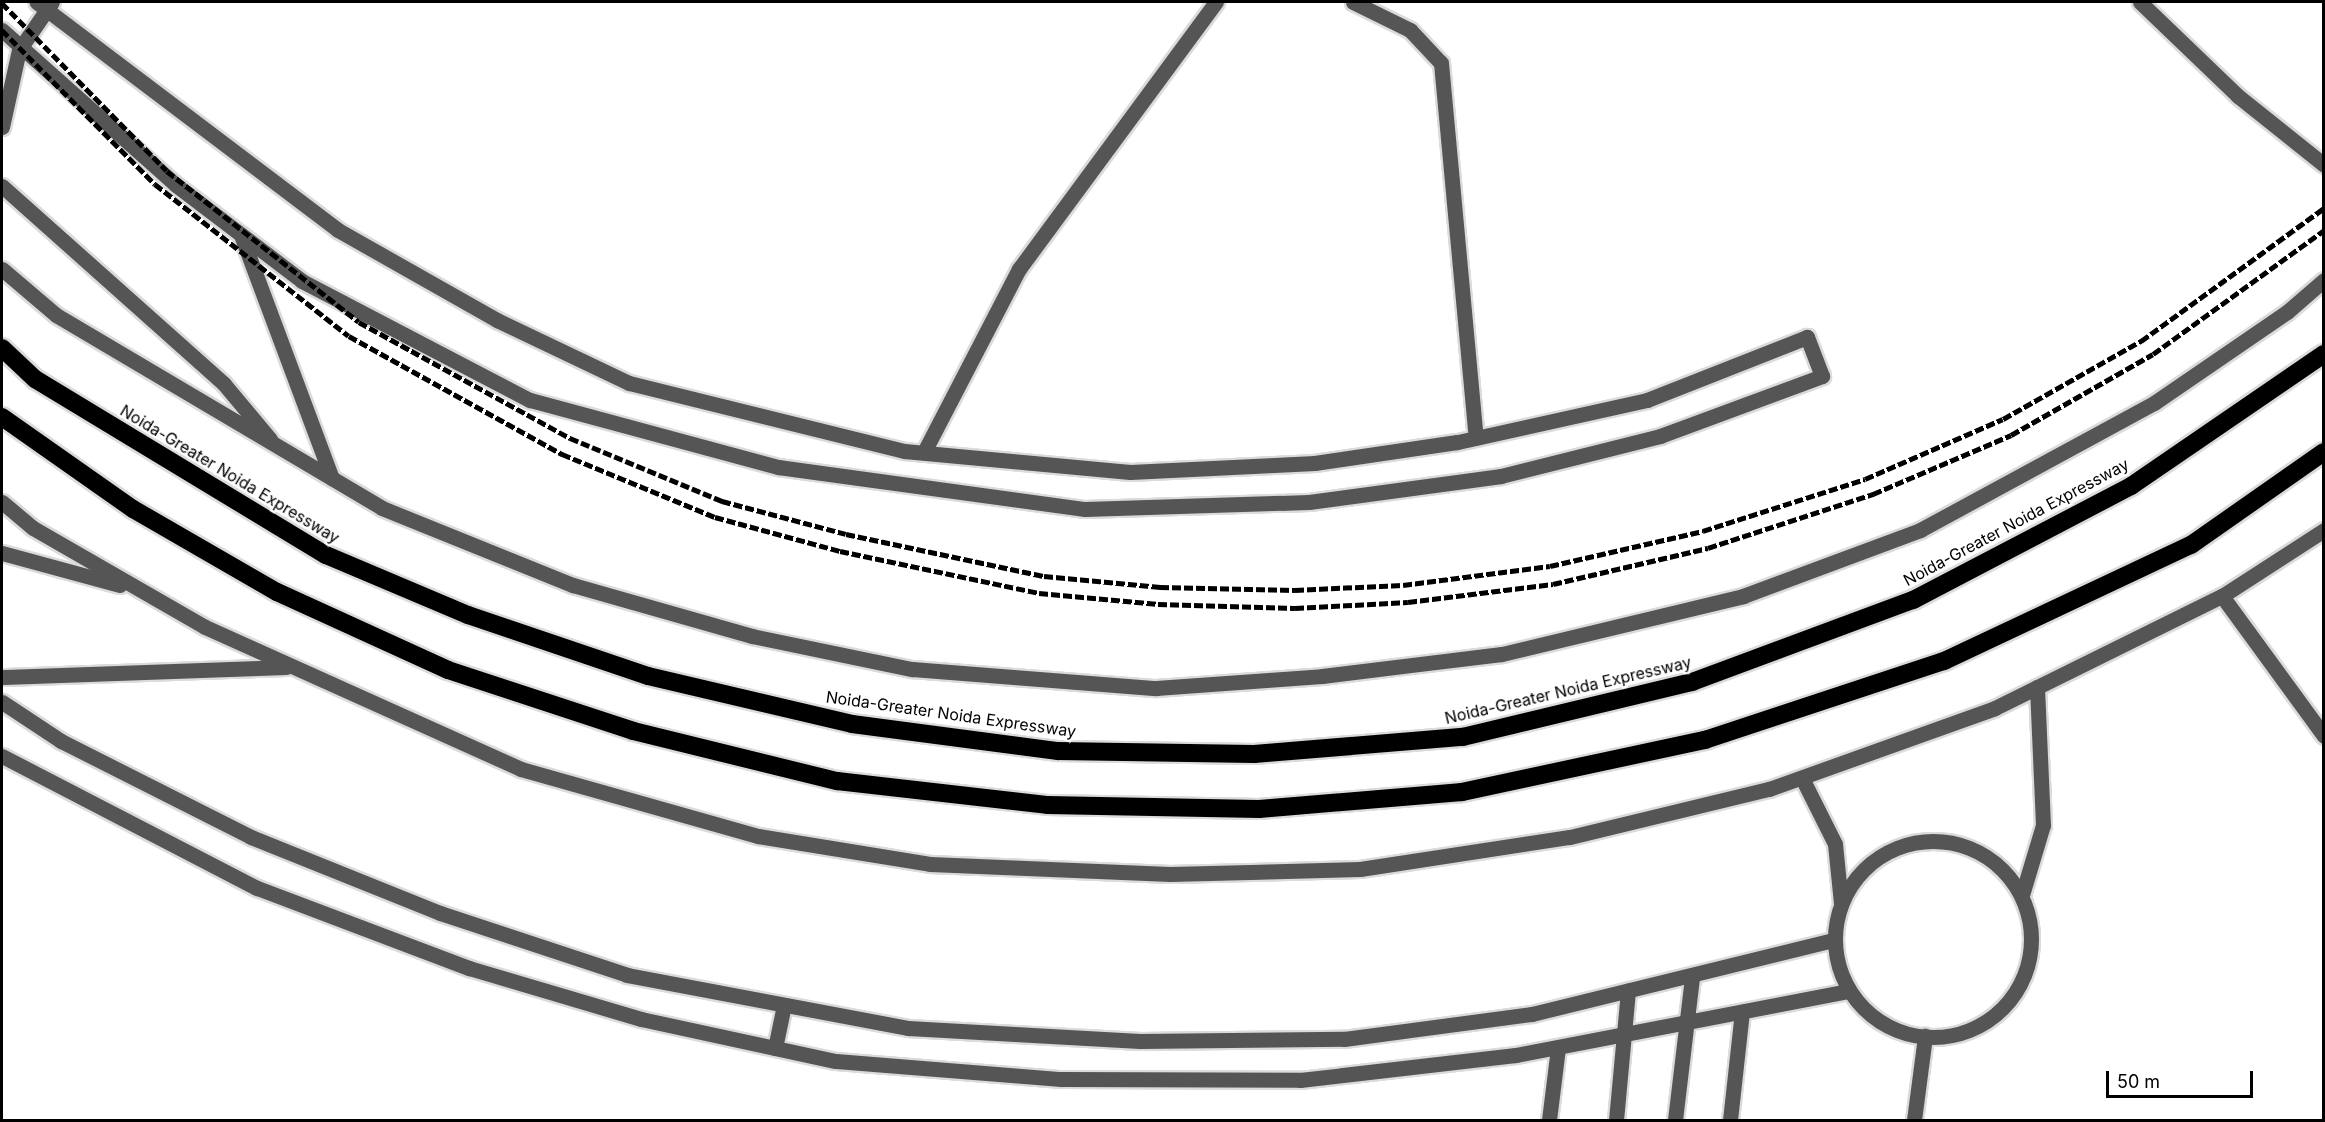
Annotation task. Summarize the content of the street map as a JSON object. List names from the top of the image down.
{
  "streets": {
    "highway": ["Noida-Greater Noida Expressway"]
  },
  "scale_bar": "50 m"
}
